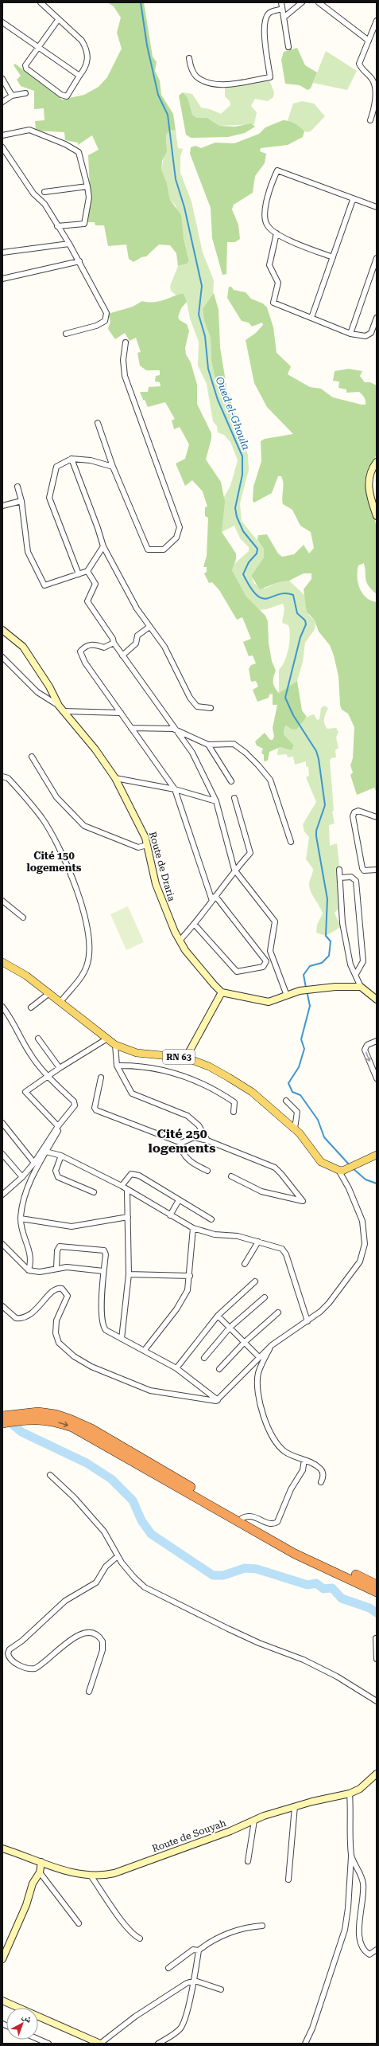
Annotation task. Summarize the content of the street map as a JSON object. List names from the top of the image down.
{
  "streets": {
    "main road": ["Route de Draria", "RN 63", "Route de Souyah"]
  },
  "districts": ["Cité 150 logements", "Cité 250 logements"],
  "water": ["Oued el-Ghoula"],
  "north": "top right"
}
